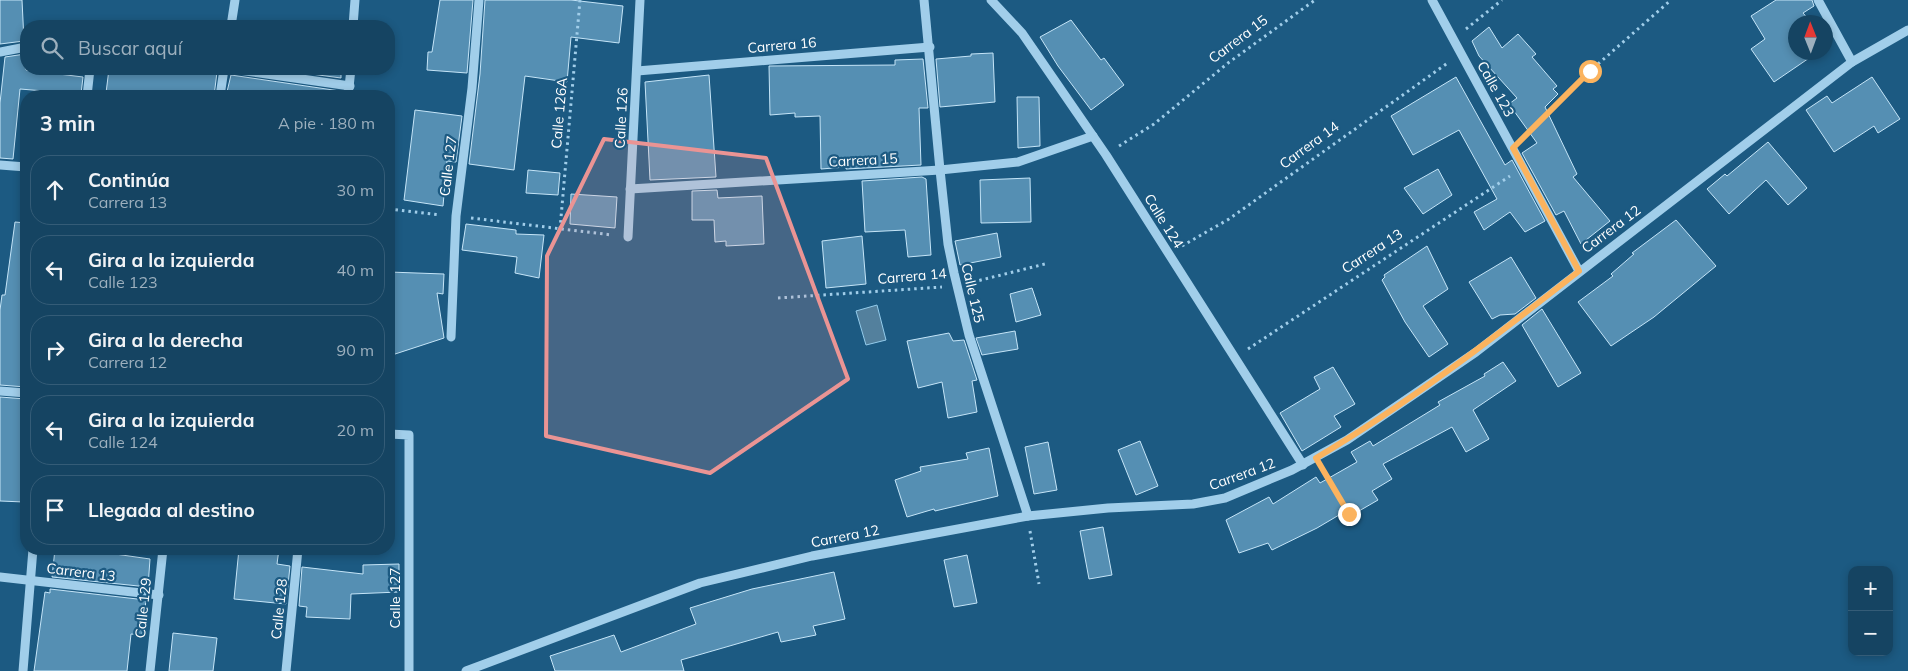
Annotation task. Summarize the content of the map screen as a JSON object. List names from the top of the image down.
{
  "streets": {
    "street": [
      "Carrera 15",
      "Carrera 16",
      "Calle 123",
      "Calle 126",
      "Calle 127",
      "Calle 124",
      "Carrera 12",
      "Carrera 13",
      "Calle 125",
      "Calle 129",
      "Calle 128"
    ],
    "path": ["Calle 126A", "Carrera 14"]
  },
  "crossings": [
    ["Carrera 15", "Calle 126"],
    ["Carrera 15", "Calle 124"],
    ["Carrera 15", "Calle 125"],
    ["Carrera 16", "Calle 126"],
    ["Carrera 16", "Calle 125"],
    ["Calle 123", "Carrera 14"],
    ["Calle 123", "Carrera 12"],
    ["Calle 123", "Carrera 13"],
    ["Carrera 14", "Calle 124"],
    ["Carrera 14", "Calle 125"],
    ["Calle 124", "Carrera 12"],
    ["Calle 124", "Carrera 13"],
    ["Carrera 12", "Calle 125"],
    ["Carrera 13", "Calle 129"]
  ],
  "north": "top",
  "page": {
    "search": "Buscar aquí",
    "heading": ["3 min", "A pie · 180 m"],
    "list": [
      ["Continúa", "Carrera 13", "30 m"],
      ["Gira a la izquierda", "Calle 123", "40 m"],
      ["Gira a la derecha", "Carrera 12", "90 m"],
      ["Gira a la izquierda", "Calle 124", "20 m"],
      "Llegada al destino"
    ],
    "map_buttons": ["+", "−"]
  }
}
